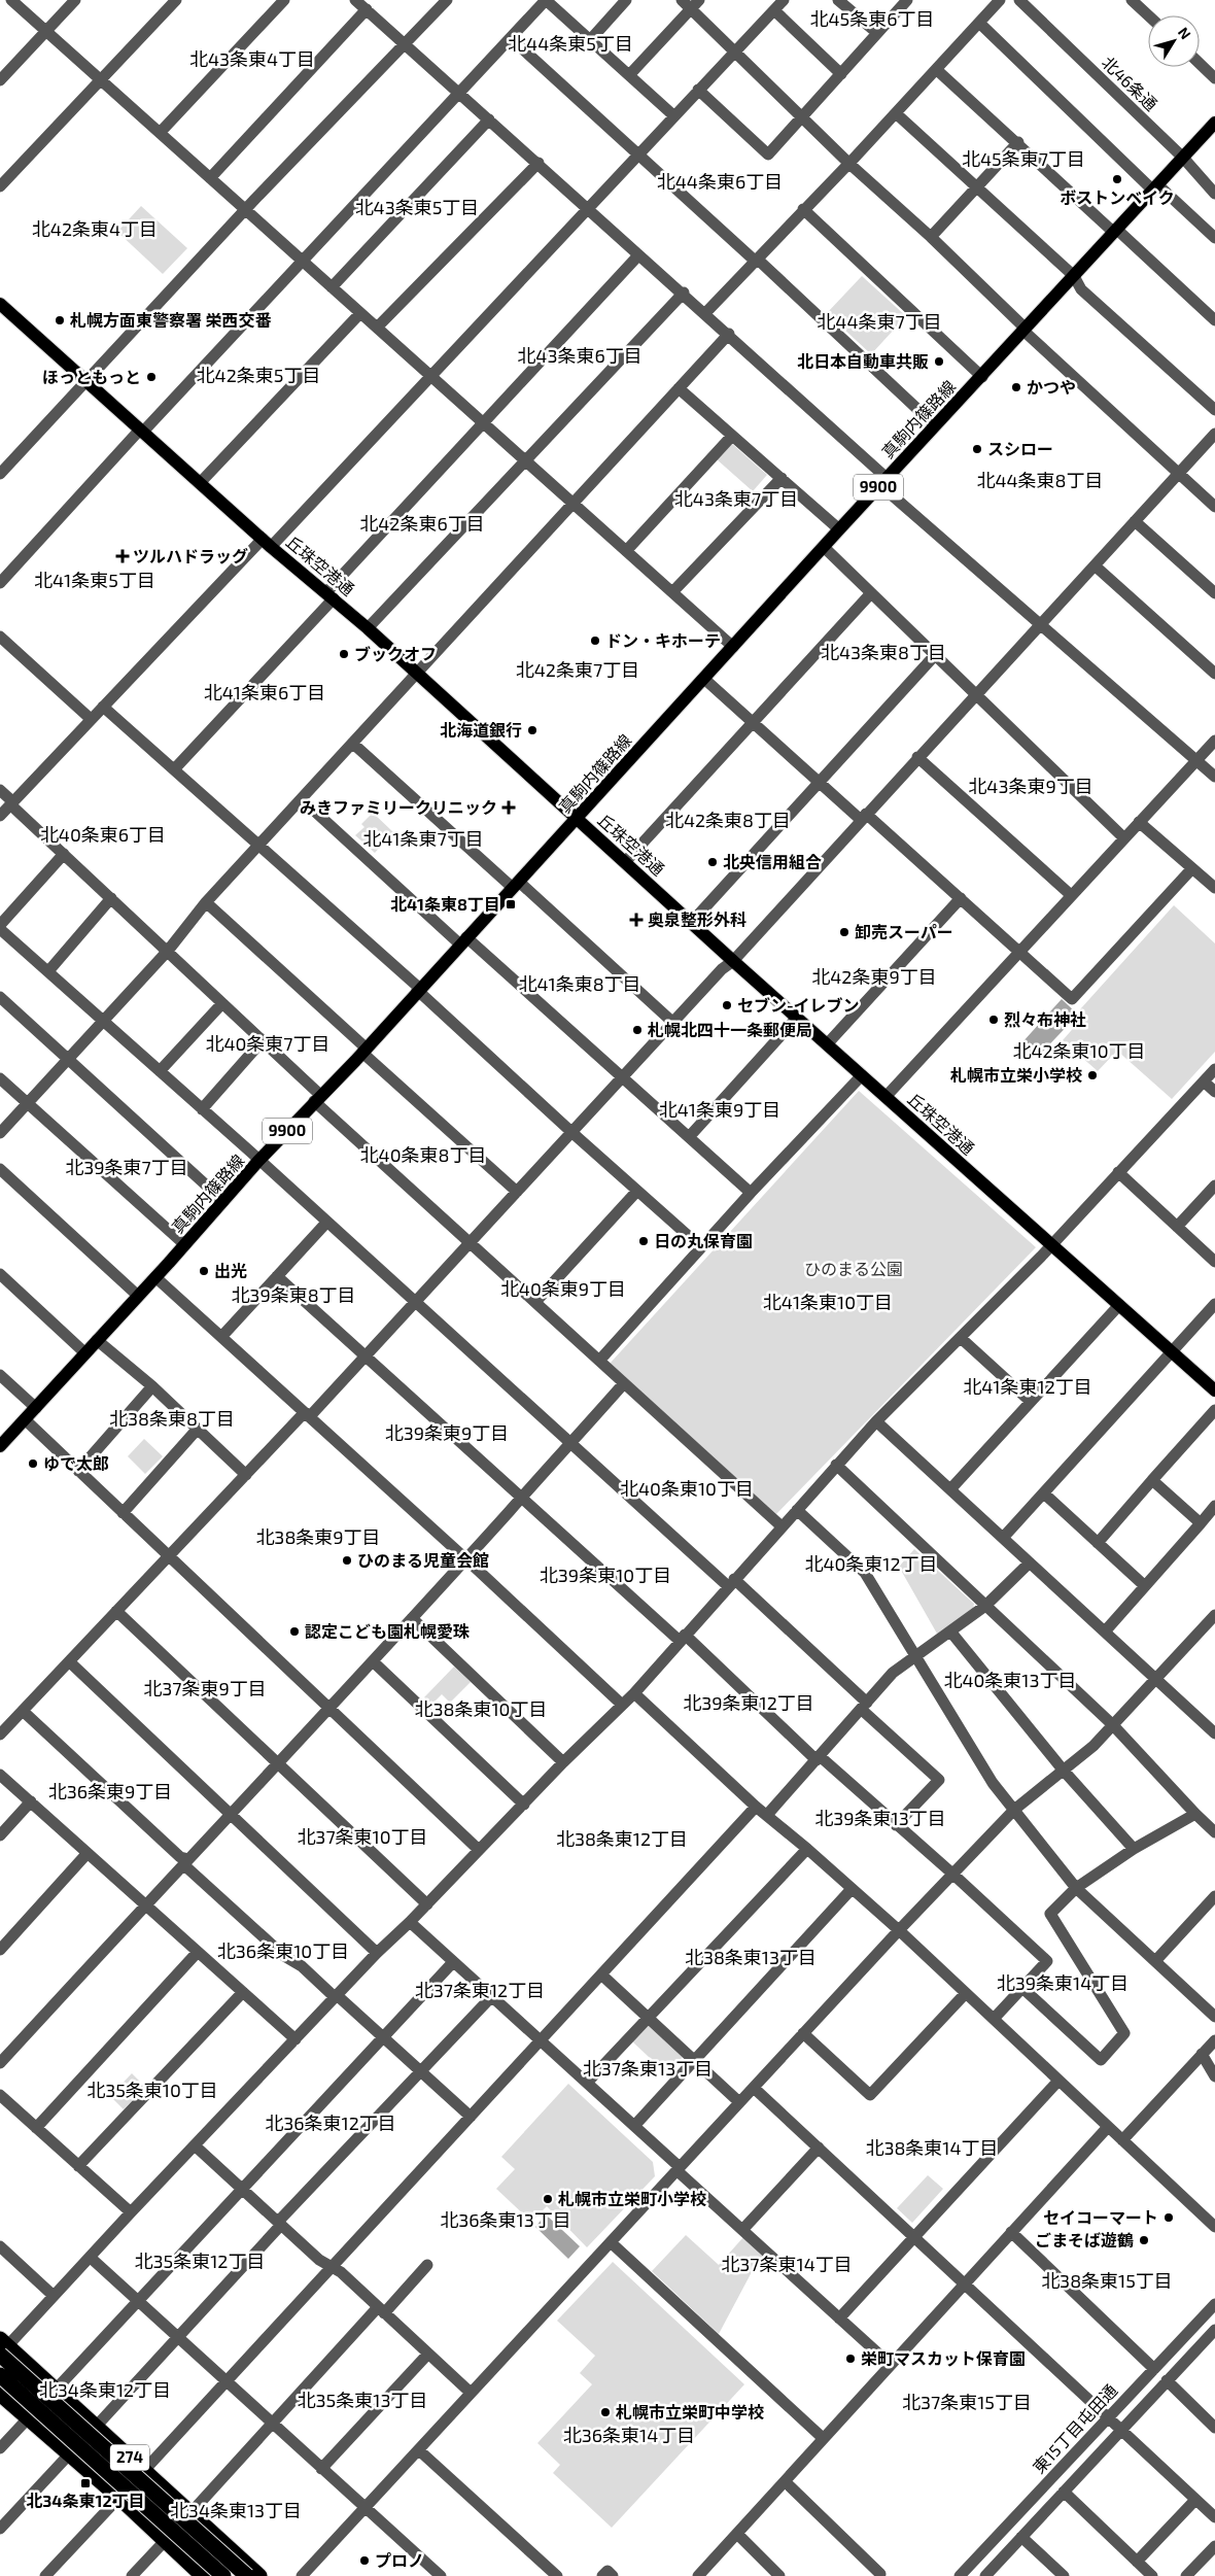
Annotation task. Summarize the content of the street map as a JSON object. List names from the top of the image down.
{
  "streets": {
    "highway": ["274"],
    "main road": ["真駒内篠路線", "9900", "丘珠空港通"],
    "street": ["北46条通", "東15丁目屯田通"]
  },
  "crossings": [
    ["北46条通", "真駒内篠路線"],
    ["真駒内篠路線", "丘珠空港通"]
  ],
  "districts": [
    "北45条東6丁目",
    "北44条東5丁目",
    "北43条東4丁目",
    "北45条東7丁目",
    "北44条東6丁目",
    "北43条東5丁目",
    "北42条東4丁目",
    "北44条東7丁目",
    "北43条東6丁目",
    "北42条東5丁目",
    "北44条東8丁目",
    "北43条東7丁目",
    "北42条東6丁目",
    "北41条東5丁目",
    "北43条東8丁目",
    "北42条東7丁目",
    "北41条東6丁目",
    "北43条東9丁目",
    "北42条東8丁目",
    "北40条東6丁目",
    "北41条東7丁目",
    "北42条東9丁目",
    "北41条東8丁目",
    "北40条東7丁目",
    "北42条東10丁目",
    "北41条東9丁目",
    "北40条東8丁目",
    "北39条東7丁目",
    "北40条東9丁目",
    "北39条東8丁目",
    "北41条東10丁目",
    "北41条東12丁目",
    "北38条東8丁目",
    "北39条東9丁目",
    "北40条東10丁目",
    "北38条東9丁目",
    "北40条東12丁目",
    "北39条東10丁目",
    "北40条東13丁目",
    "北37条東9丁目",
    "北39条東12丁目",
    "北38条東10丁目",
    "北36条東9丁目",
    "北39条東13丁目",
    "北37条東10丁目",
    "北38条東12丁目",
    "北36条東10丁目",
    "北38条東13丁目",
    "北39条東14丁目",
    "北37条東12丁目",
    "北37条東13丁目",
    "北35条東10丁目",
    "北36条東12丁目",
    "北38条東14丁目",
    "北36条東13丁目",
    "北35条東12丁目",
    "北37条東14丁目",
    "北38条東15丁目",
    "北34条東12丁目",
    "北35条東13丁目",
    "北37条東15丁目",
    "北36条東14丁目",
    "北34条東13丁目"
  ],
  "parks": ["ひのまる公園"],
  "places": {
    "other": [
      "ボストンベイク",
      "札幌方面東警察署 栄西交番",
      "北日本自動車共販",
      "ほっともっと",
      "かつや",
      "スシロー",
      "ドン・キホーテ",
      "ブックオフ",
      "北海道銀行",
      "北央信用組合",
      "卸売スーパー",
      "セブン-イレブン",
      "烈々布神社",
      "札幌北四十一条郵便局",
      "札幌市立栄小学校",
      "日の丸保育園",
      "出光",
      "ゆで太郎",
      "ひのまる児童会館",
      "認定こども園札幌愛珠",
      "札幌市立栄町小学校",
      "セイコーマート",
      "ごまそば遊鶴",
      "栄町マスカット保育園",
      "札幌市立栄町中学校",
      "プロノ"
    ],
    "health": ["ツルハドラッグ", "みきファミリークリニック", "奥泉整形外科"],
    "transit": ["北41条東8丁目", "北34条東12丁目"]
  },
  "north": "top right"
}
